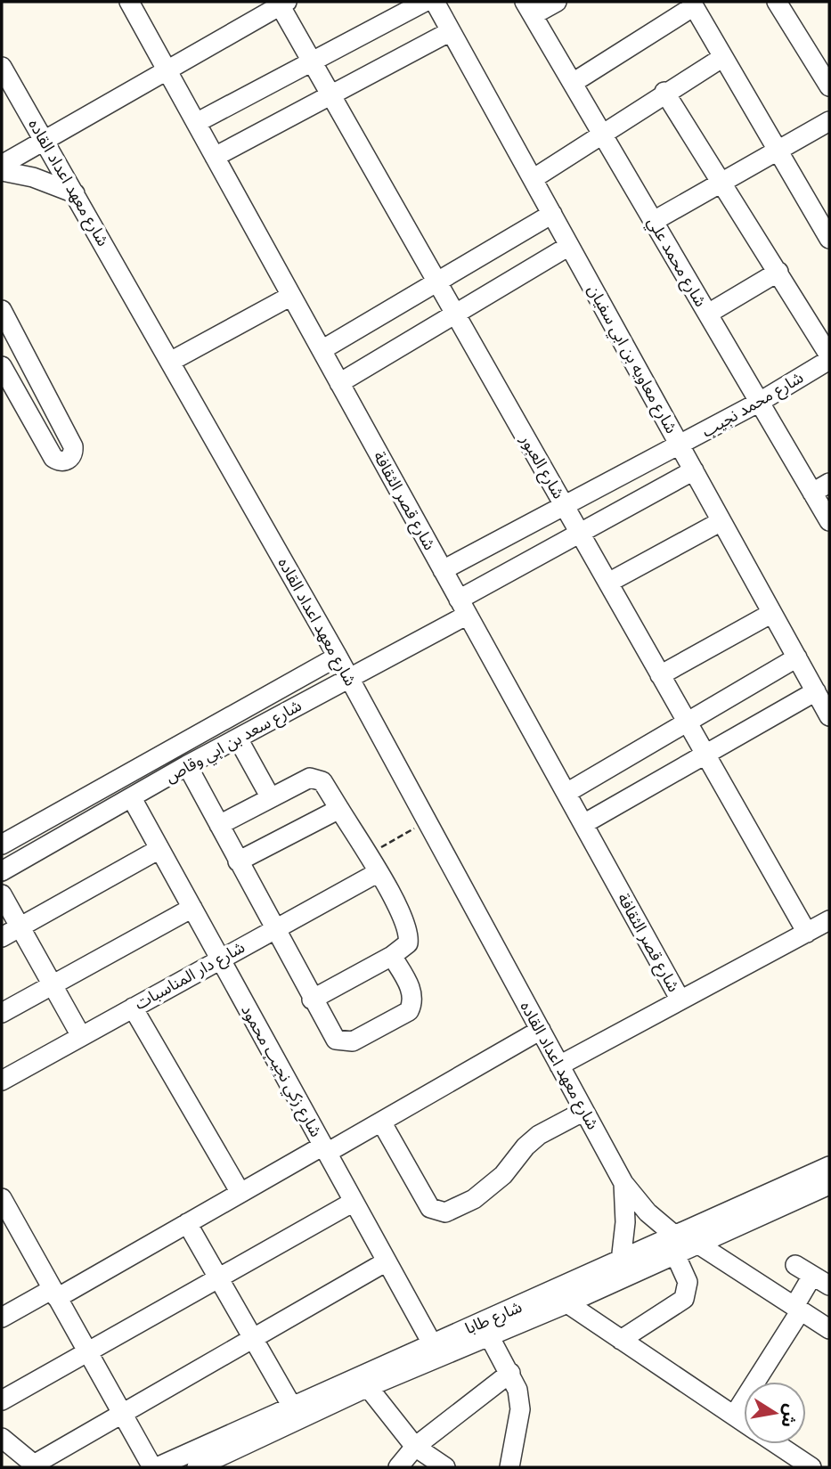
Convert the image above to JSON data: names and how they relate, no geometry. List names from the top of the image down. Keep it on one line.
{"streets":{"street":["شارع معهد اعداد القاده","شارع محمد علي","شارع معاويه بن ابي سفيان","شارع محمد نجيب","شارع العبور","شارع قصر الثقافة","شارع سعد بن ابي وقاص","شارع دار المناسبات","شارع زكي نجيب محمود","شارع طابا"]},"crossings":[["شارع معهد اعداد القاده","شارع سعد بن ابي وقاص"],["شارع معهد اعداد القاده","شارع طابا"],["شارع محمد علي","شارع محمد نجيب"],["شارع معاويه بن ابي سفيان","شارع محمد نجيب"],["شارع محمد نجيب","شارع العبور"],["شارع محمد نجيب","شارع قصر الثقافة"],["شارع قصر الثقافة","شارع سعد بن ابي وقاص"],["شارع سعد بن ابي وقاص","شارع زكي نجيب محمود"],["شارع دار المناسبات","شارع زكي نجيب محمود"],["شارع زكي نجيب محمود","شارع طابا"]],"north":"right"}
